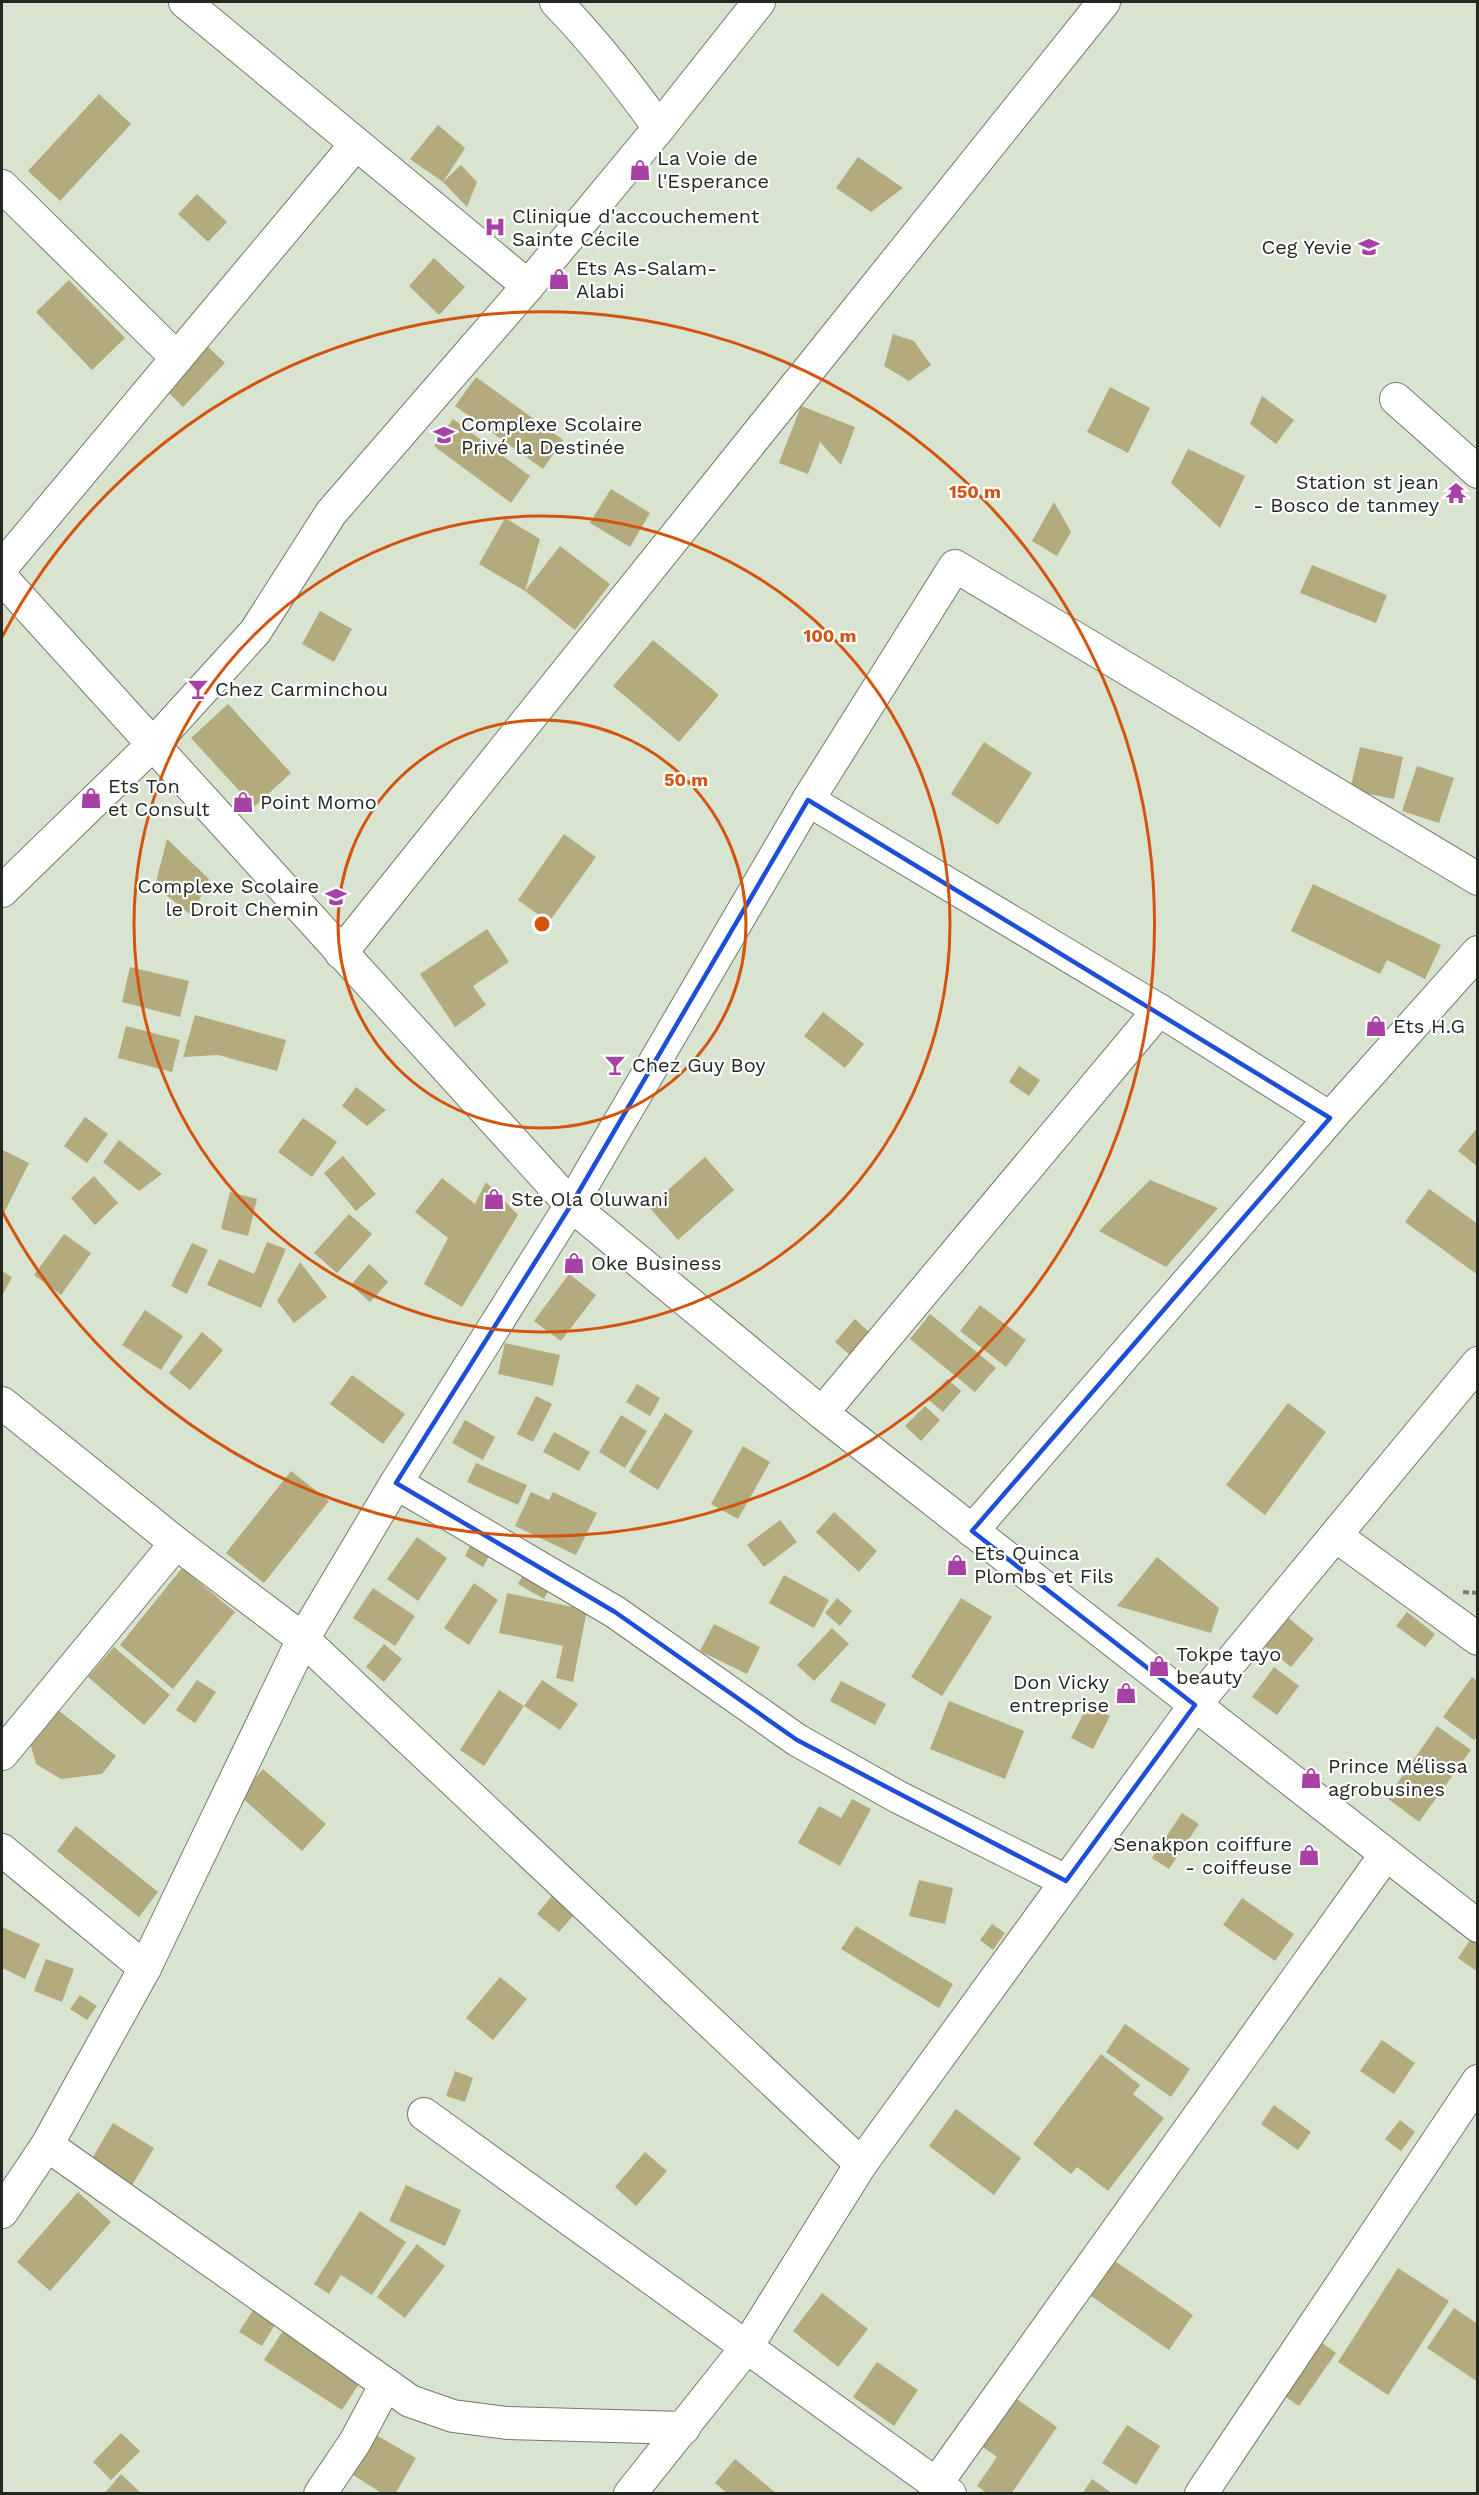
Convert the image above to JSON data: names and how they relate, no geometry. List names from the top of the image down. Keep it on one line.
{"places":{"shop":["La Voie de l'Esperance","Ets As-Salam- Alabi","Ets Ton et Consult","Point Momo","Ets H.G","Ste Ola Oluwani","Oke Business","Ets Quinca Plombs et Fils","Tokpe tayo beauty","Don Vicky entreprise","Prince Mélissa agrobusines","Senakpon coiffure - coiffeuse"],"hospital":["Clinique d'accouchement Sainte Cécile"],"school or university":["Ceg Yevie","Complexe Scolaire Privé la Destinée","Complexe Scolaire le Droit Chemin"],"temple":["Station st jean - Bosco de tanmey"],"bar":["Chez Carminchou","Chez Guy Boy"]},"rings":["150 m","100 m","50 m"]}
